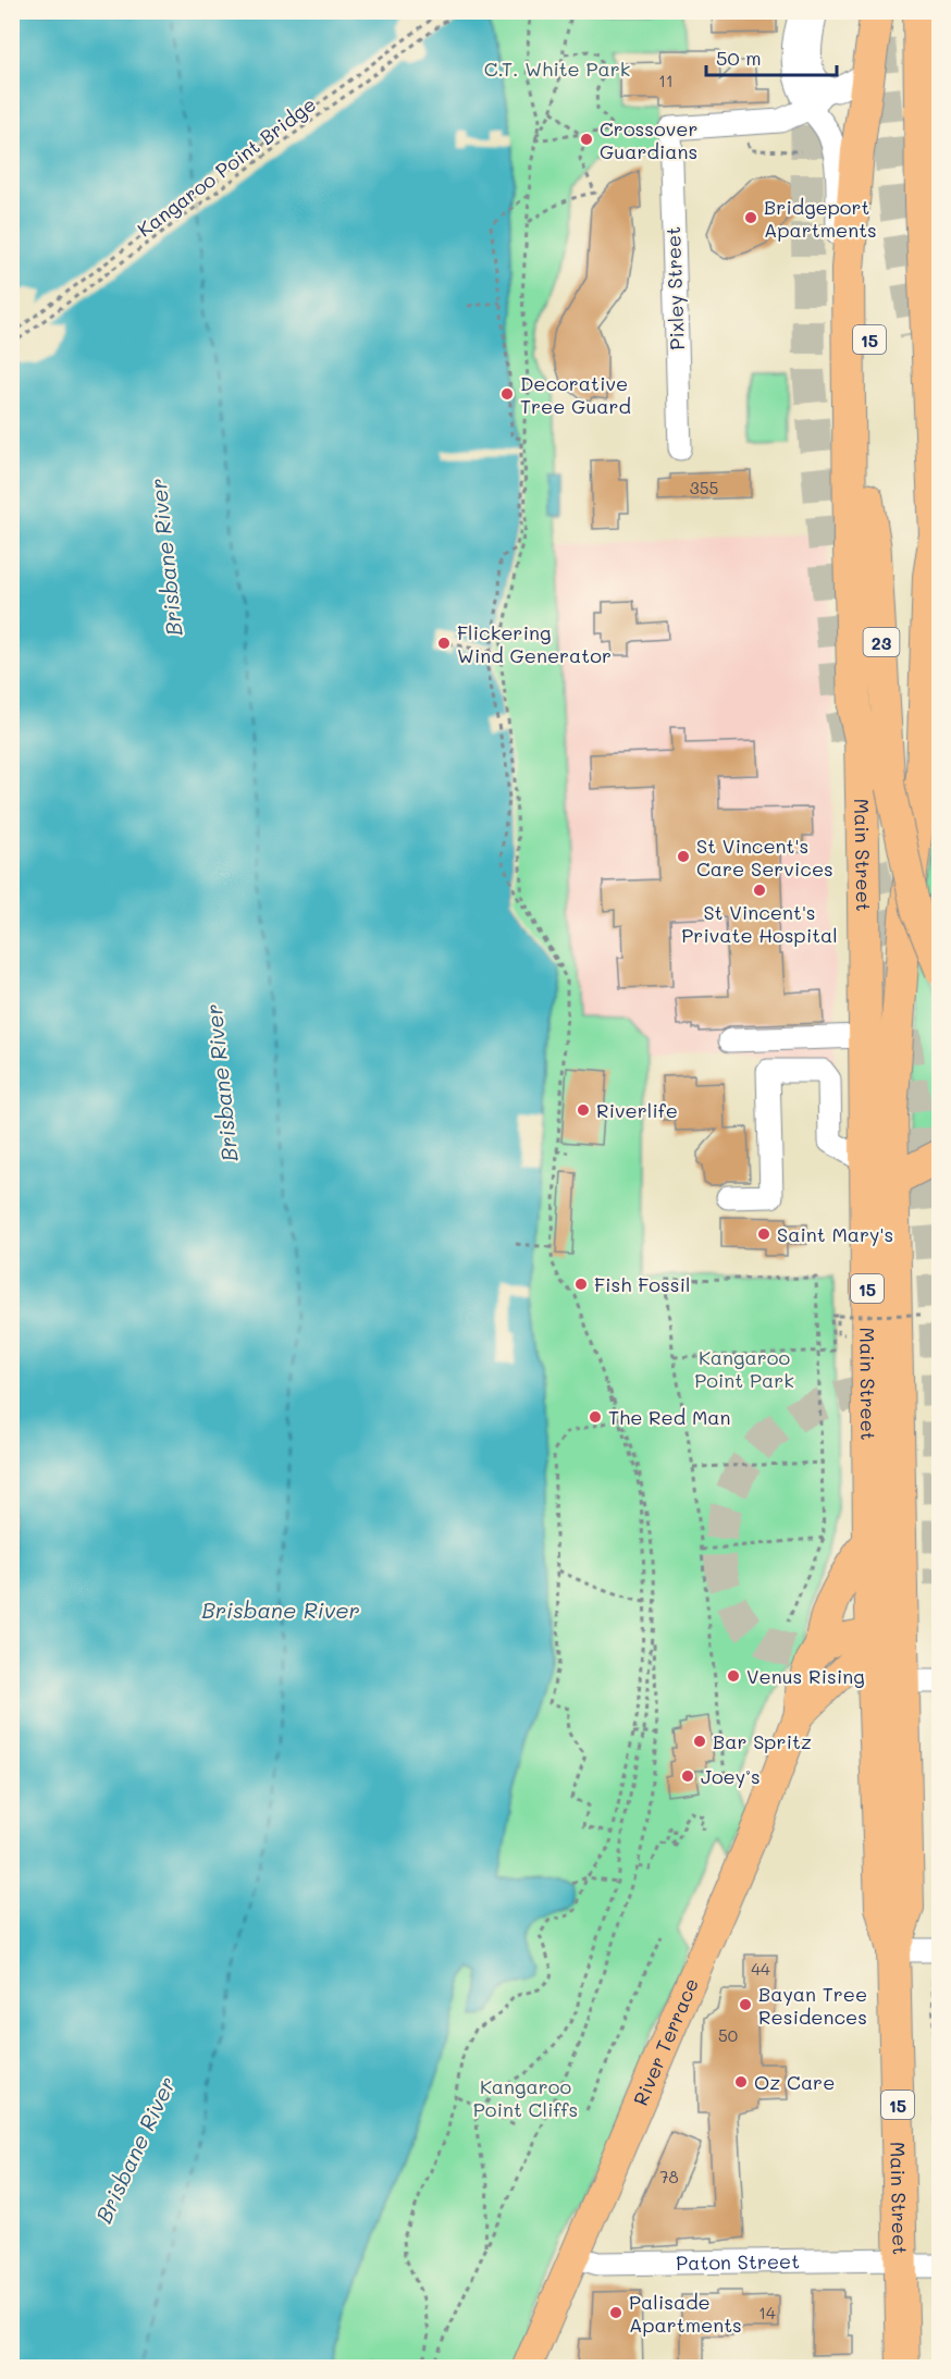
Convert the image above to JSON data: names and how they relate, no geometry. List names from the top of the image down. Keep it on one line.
{"streets":{"highway":["15","Main Street"],"main road":["23","River Terrace"],"street":["Pixley Street","Paton Street"],"path":["Kangaroo Point Bridge"]},"crossings":[["15","Main Street"],["23","Main Street"],["Main Street","River Terrace"],["Main Street","Paton Street"],["River Terrace","Paton Street"]],"water":["Brisbane River"],"parks":["C.T. White Park","Kangaroo Point Park","Kangaroo Point Cliffs"],"places":["Crossover Guardians","Bridgeport Apartments","Decorative Tree Guard","Flickering Wind Generator","St Vincent's Care Services","St Vincent's Private Hospital","Riverlife","Saint Mary's","Fish Fossil","The Red Man","Venus Rising","Bar Spritz","Joey’s","Bayan Tree Residences","Oz Care","Palisade Apartments"],"house_numbers":["11","355","44","50","78","14"],"scale_bar":"50 m"}
